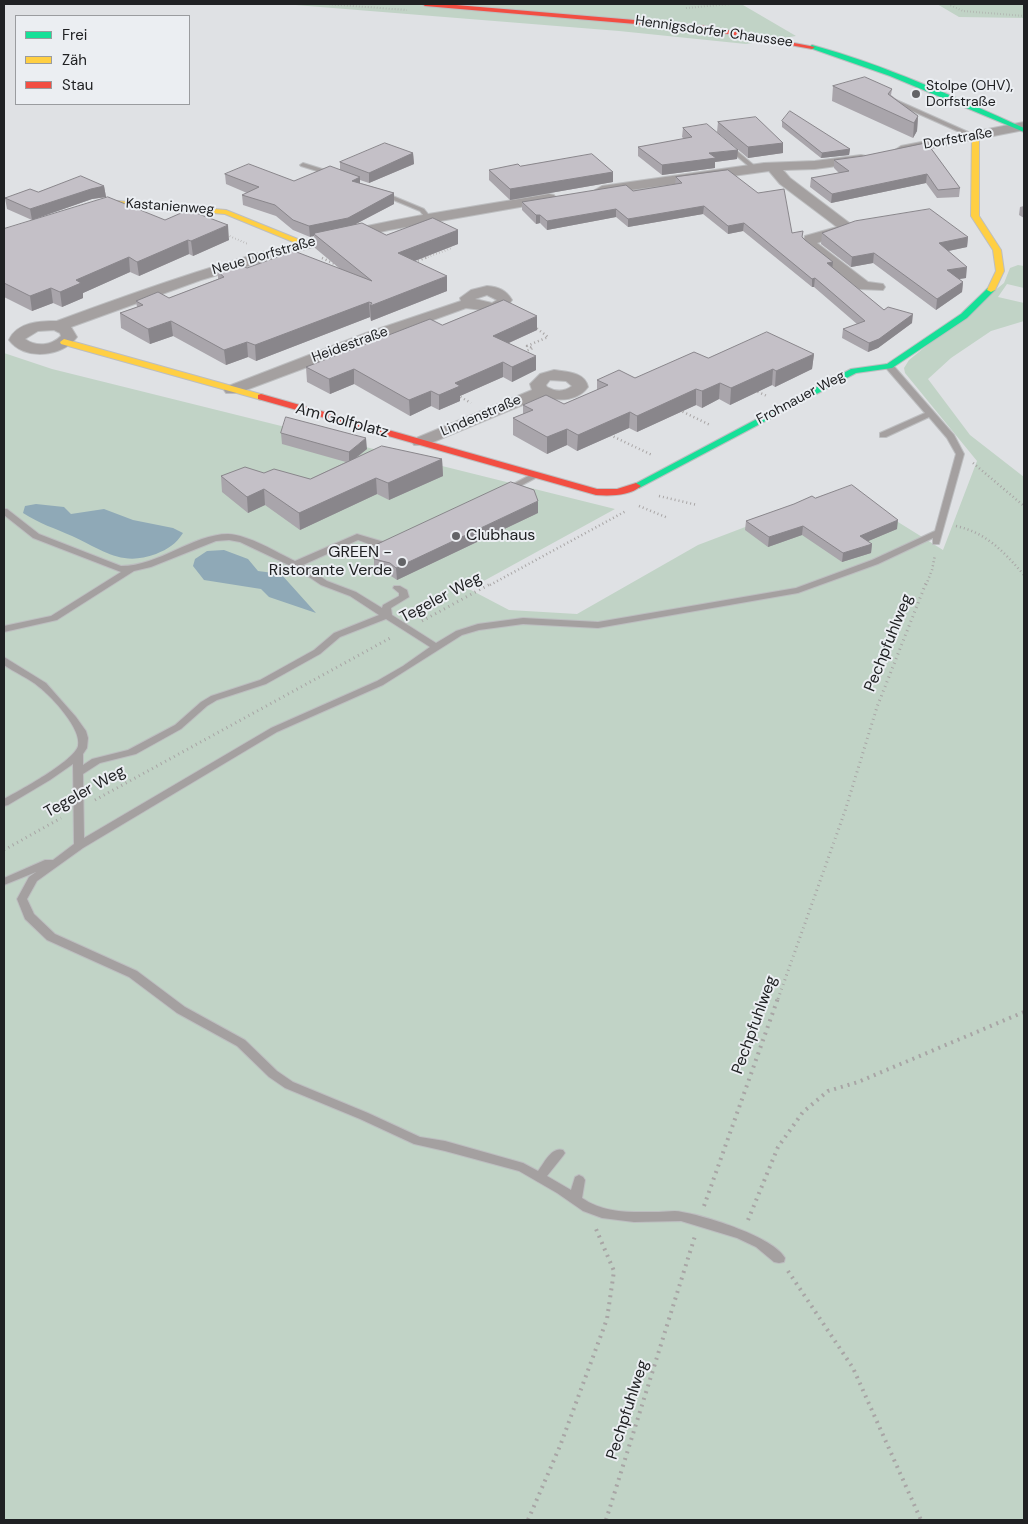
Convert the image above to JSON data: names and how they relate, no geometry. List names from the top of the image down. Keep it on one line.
{"streets":{"street":["Hennigsdorfer Chaussee","Dorfstraße","Kastanienweg","Neue Dorfstraße","Heidestraße","Frohnauer Weg","Lindenstraße","Am Golfplatz"],"path":["Tegeler Weg","Pechpfuhlweg"]},"crossings":[["Hennigsdorfer Chaussee","Dorfstraße"],["Dorfstraße","Frohnauer Weg"],["Kastanienweg","Neue Dorfstraße"],["Neue Dorfstraße","Am Golfplatz"],["Heidestraße","Am Golfplatz"],["Frohnauer Weg","Am Golfplatz"],["Lindenstraße","Am Golfplatz"]],"places":["Stolpe (OHV), Dorfstraße","Clubhaus","GREEN - Ristorante Verde"],"legend":["Frei","Zäh","Stau"]}
